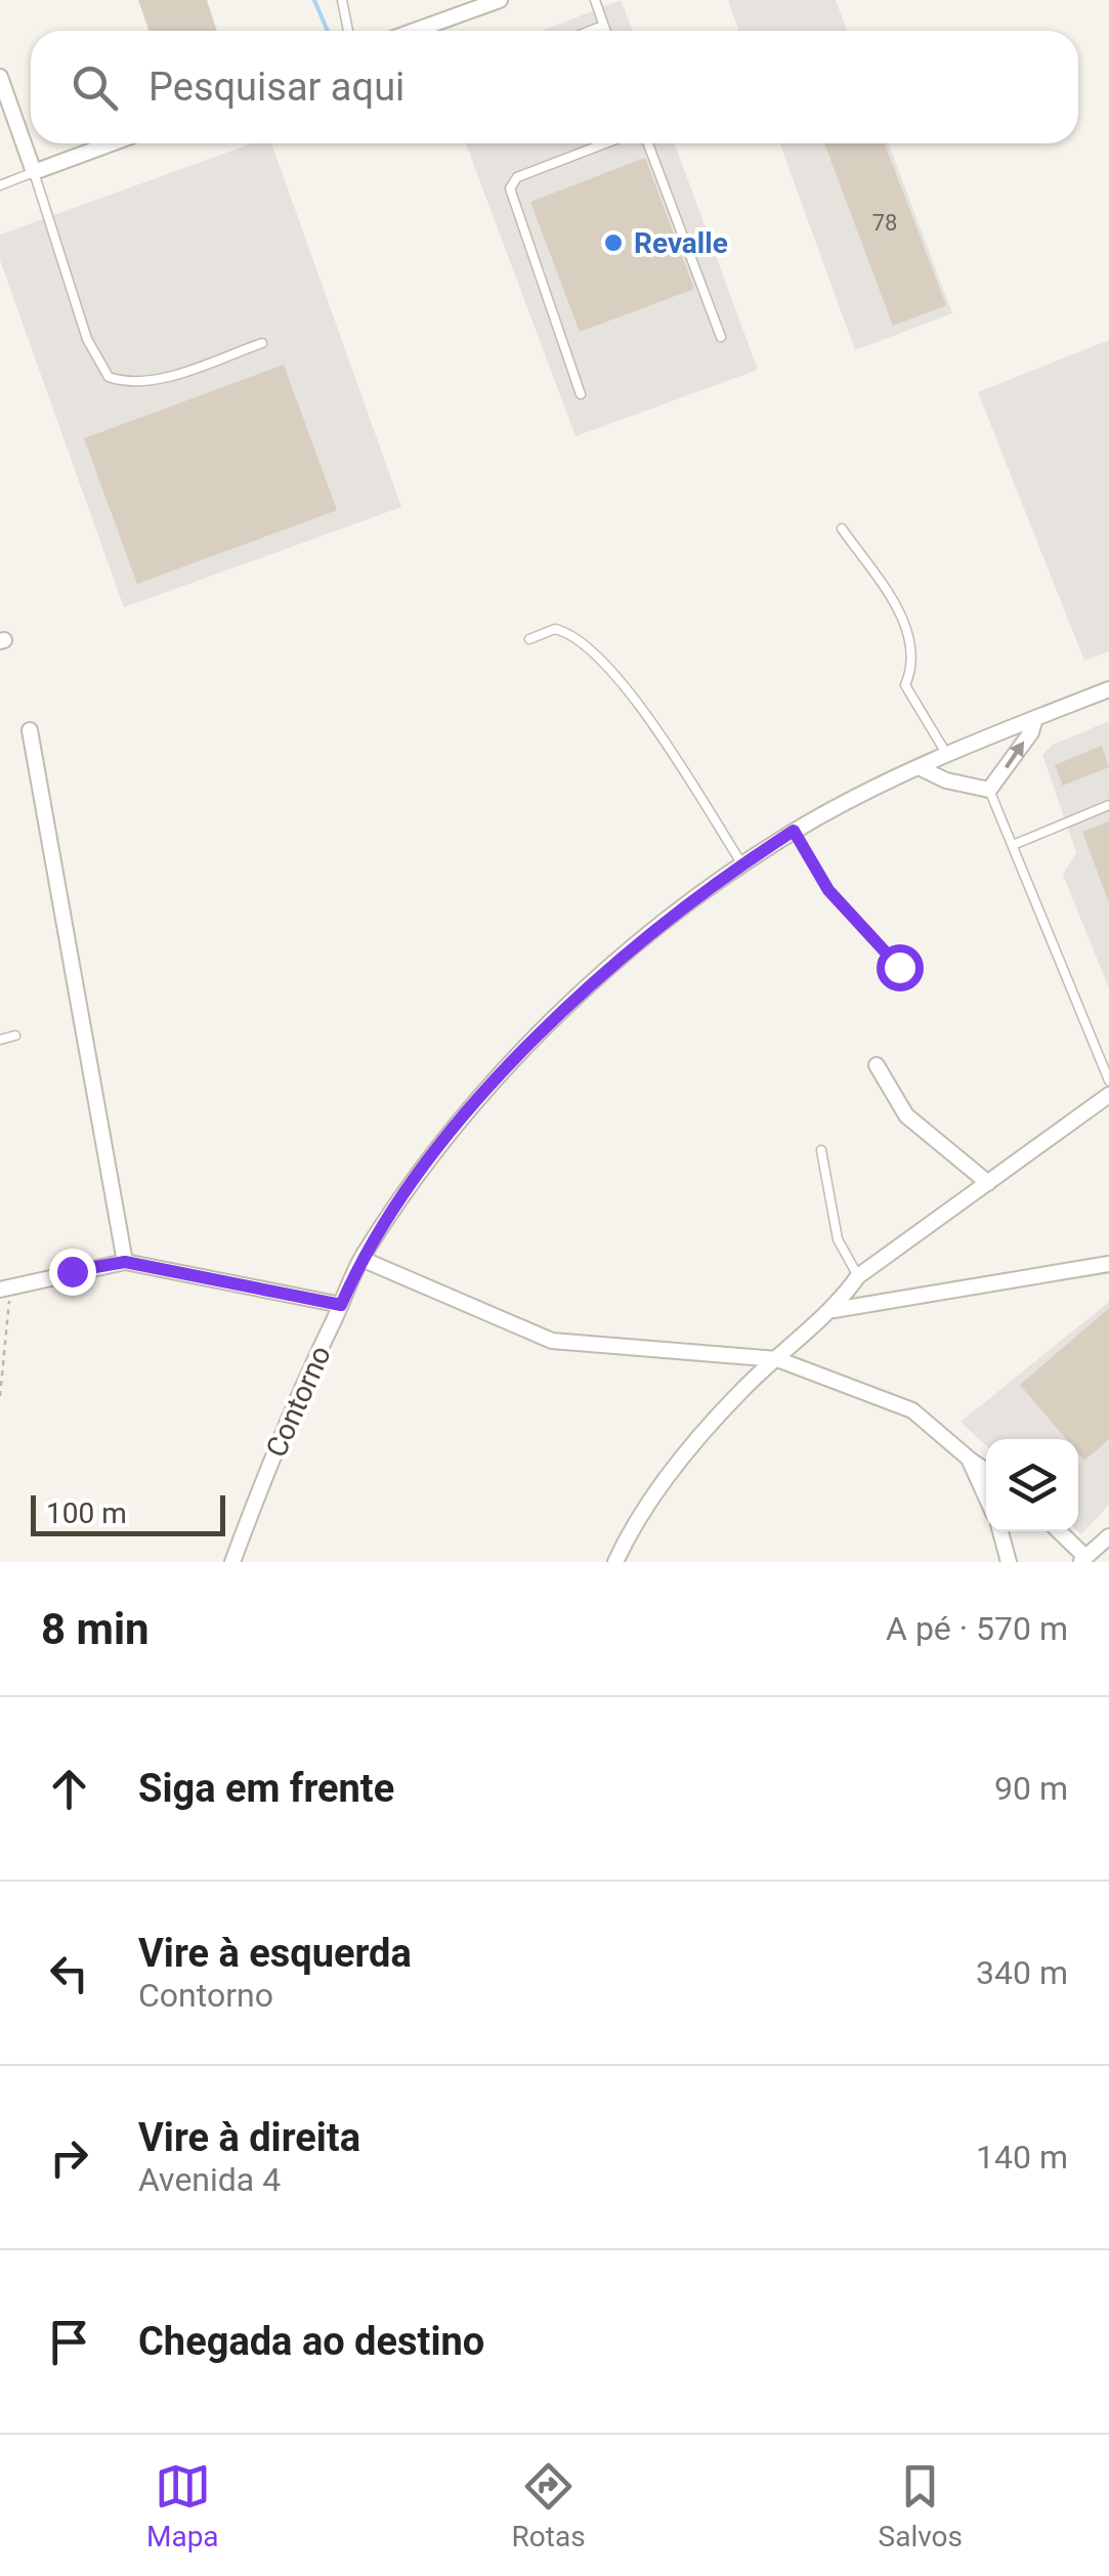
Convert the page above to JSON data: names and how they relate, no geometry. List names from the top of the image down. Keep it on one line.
{"streets":{"street":["Contorno"]},"places":["Revalle"],"house_numbers":["78"],"scale_bar":"100 m","page":{"search":"Pesquisar aqui","scale":"100 m","heading":["8 min","A pé · 570 m"],"list":[["Siga em frente","90 m"],["Vire à esquerda","Contorno","340 m"],["Vire à direita","Avenida 4","140 m"],"Chegada ao destino"],"nav":["Mapa","Rotas","Salvos"]}}
